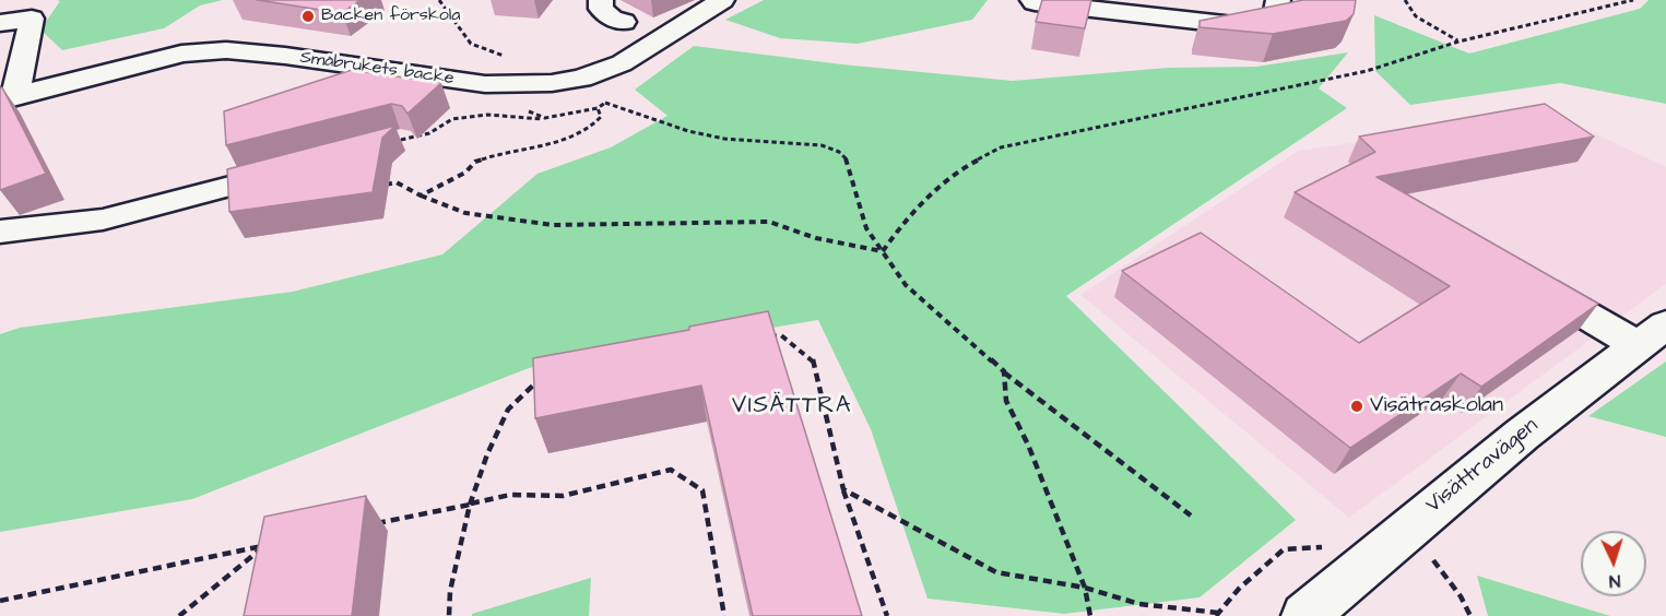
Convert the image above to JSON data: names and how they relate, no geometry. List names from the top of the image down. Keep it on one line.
{"streets":{"street":["Småbrukets backe","Visättravägen"]},"districts":["VISÄTTRA"],"places":["Backen förskola","Visätraskolan"],"north":"bottom"}
